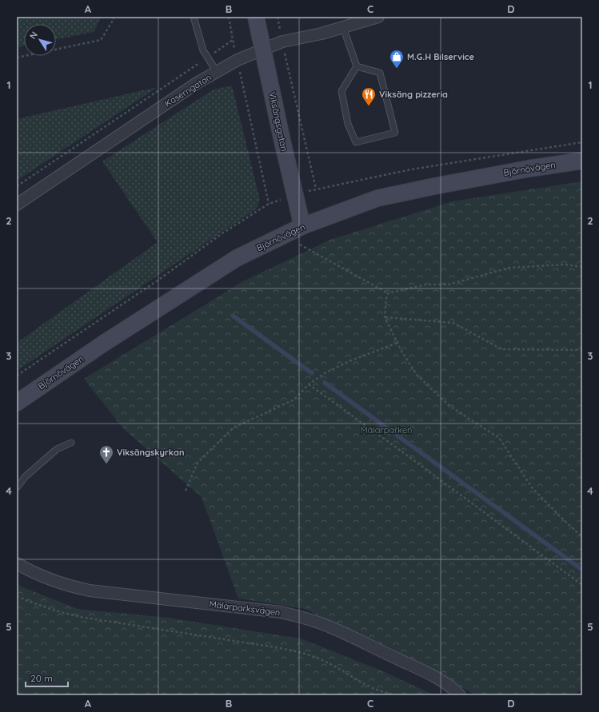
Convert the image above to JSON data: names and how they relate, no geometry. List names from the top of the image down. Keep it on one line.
{"streets":{"main road":["Viksängsgatan","Björnövägen"],"street":["Kaserngatan","Mälarparksvägen"]},"crossings":[["Kaserngatan","Viksängsgatan"],["Viksängsgatan","Björnövägen"]],"parks":["Mälarparken"],"places":{"shop":["M.G.H Bilservice"],"restaurant":["Viksäng pizzeria"],"church":["Viksängskyrkan"]},"scale_bar":"20 m","north":"top left","grid":{"columns":["A","B","C","D"],"rows":["1","2","3","4","5"]}}
